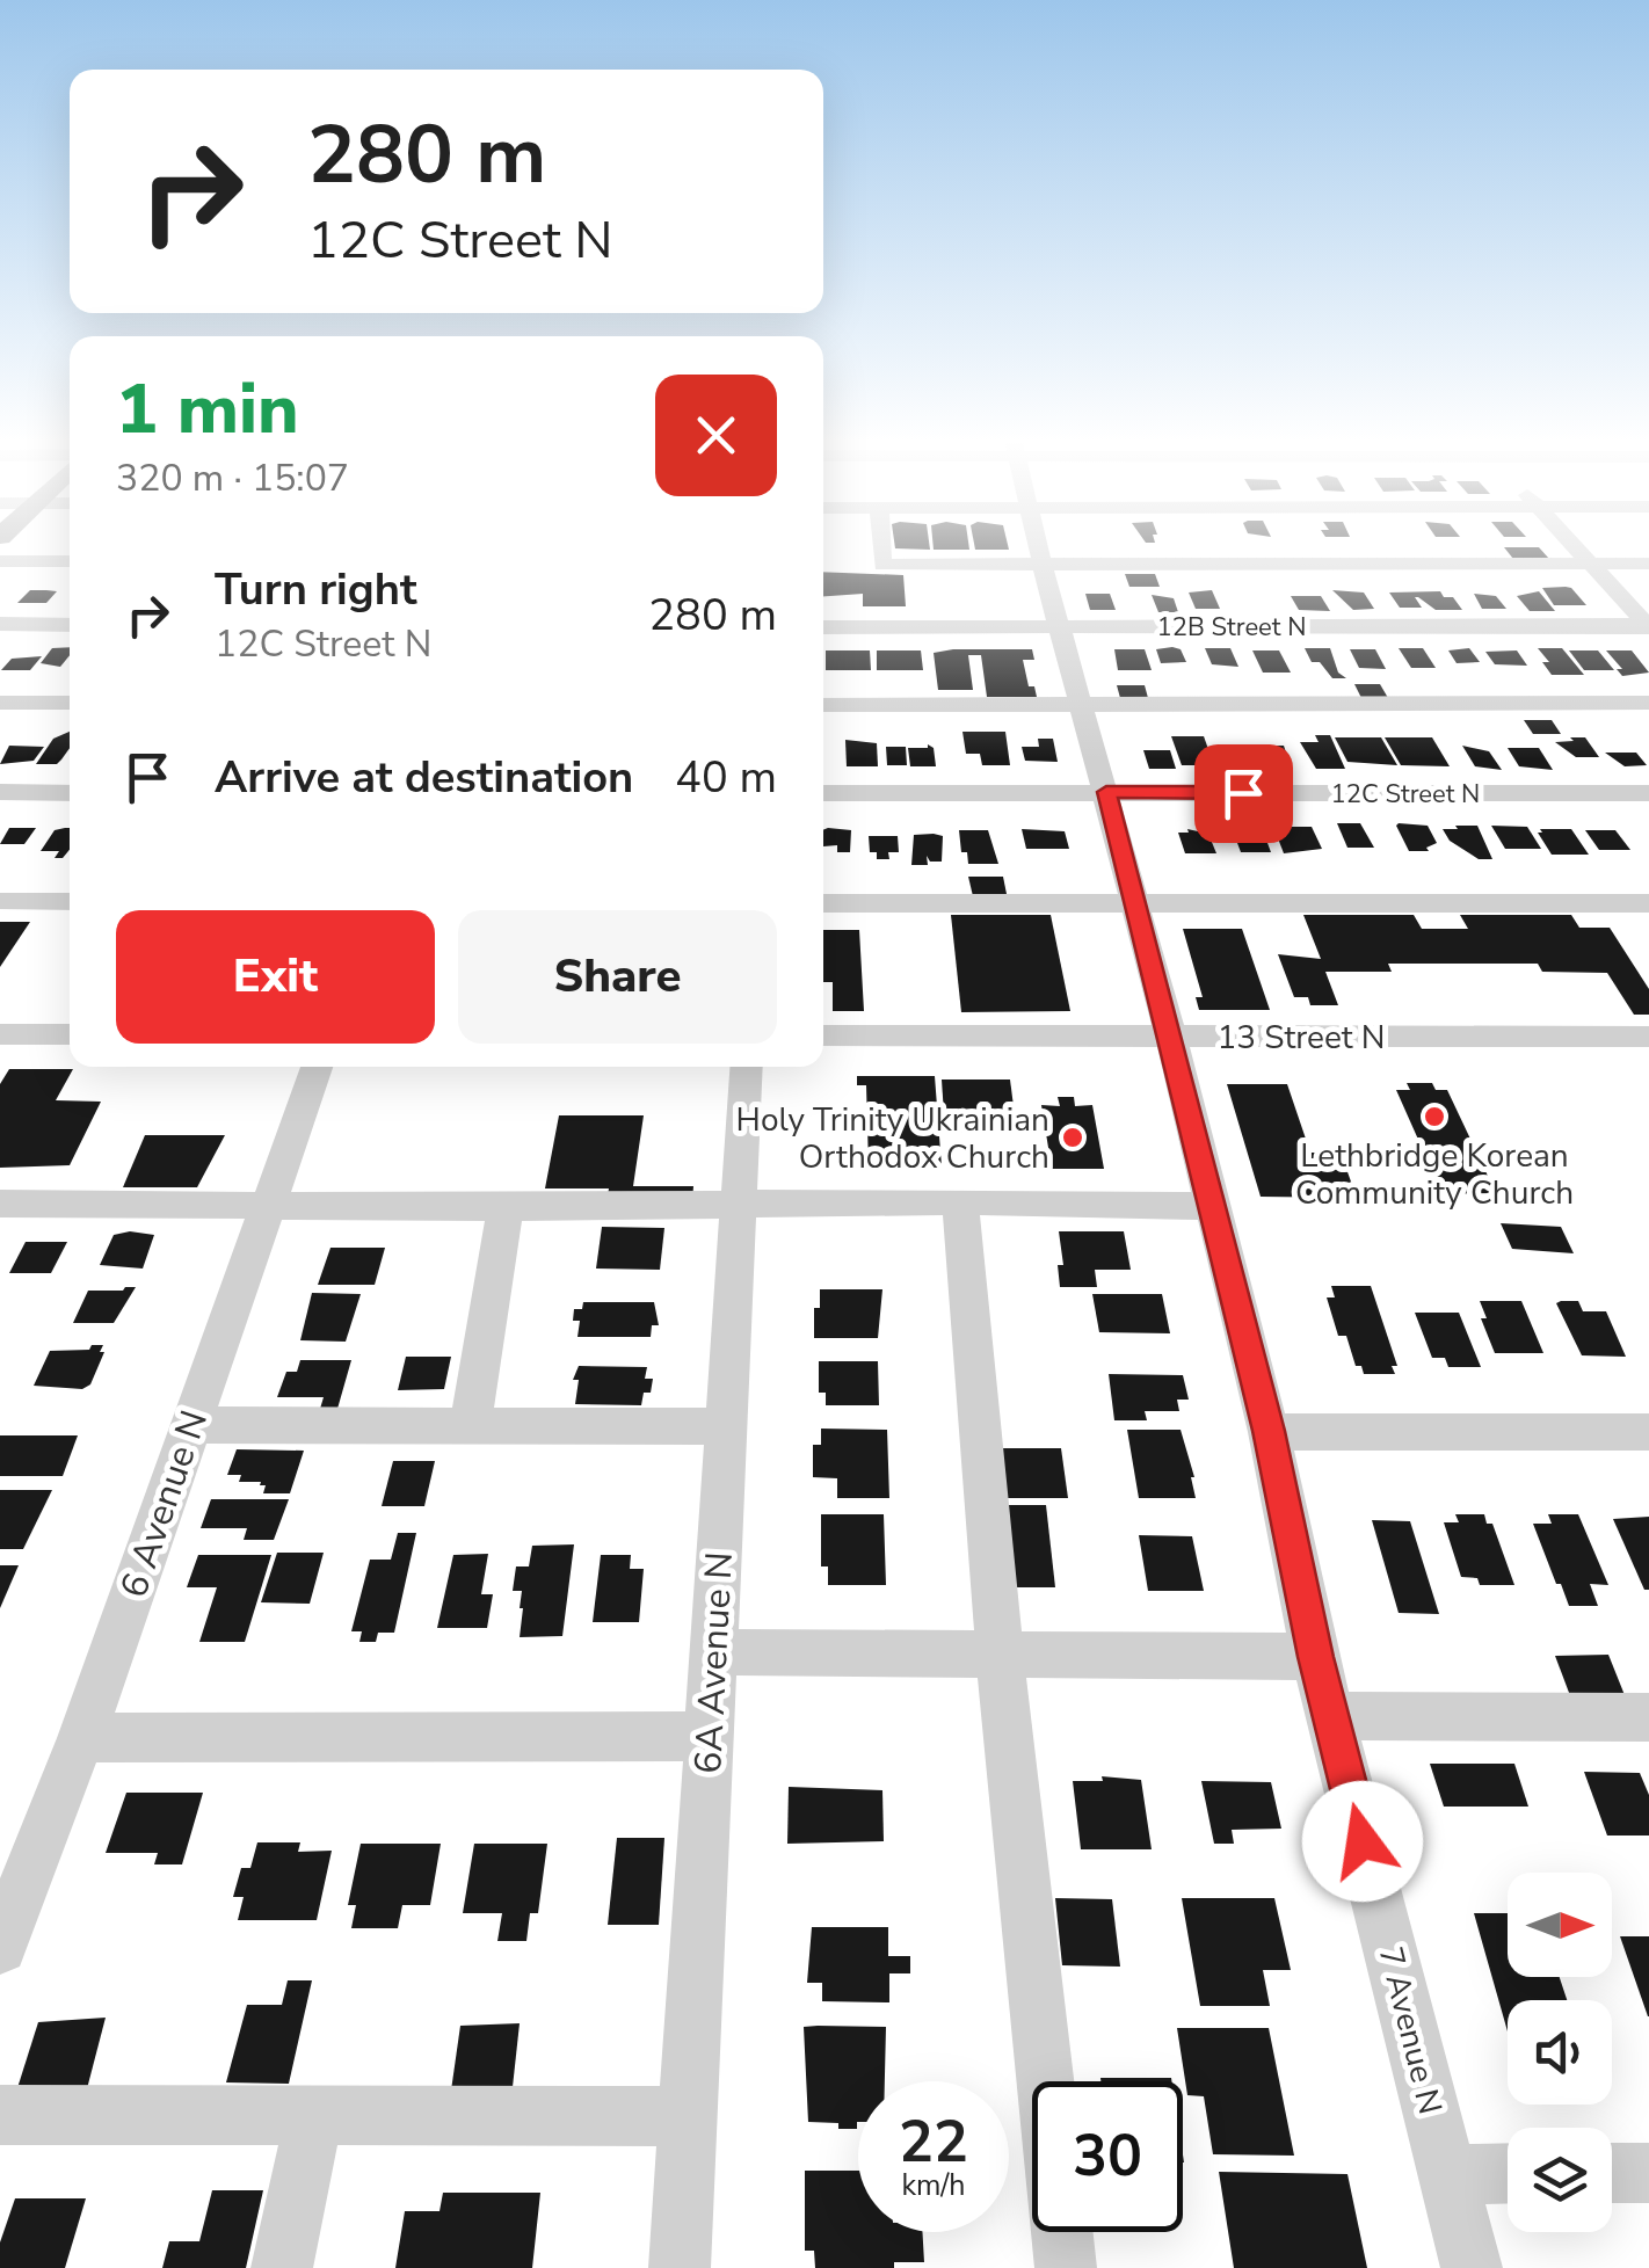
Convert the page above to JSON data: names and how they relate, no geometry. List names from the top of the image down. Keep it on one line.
{"streets":{"street":["12B Street N","12C Street N","13 Street N","6 Avenue N","6A Avenue N","7 Avenue N"]},"crossings":[["12B Street N","7 Avenue N"],["12C Street N","7 Avenue N"],["13 Street N","7 Avenue N"]],"places":["Lethbridge Korean Community Church","Holy Trinity Ukrainian Orthodox Church"],"north":"right","page":{"turn":["280 m","12C Street N"],"heading":["1 min","320 m · 15:07"],"list":[{"name":"Turn right","note":"12C Street N","value":"280 m"},{"name":"Arrive at destination","value":"40 m"}],"buttons":["Exit","Share"],"speed":"22 km/h","limit":"30"}}
